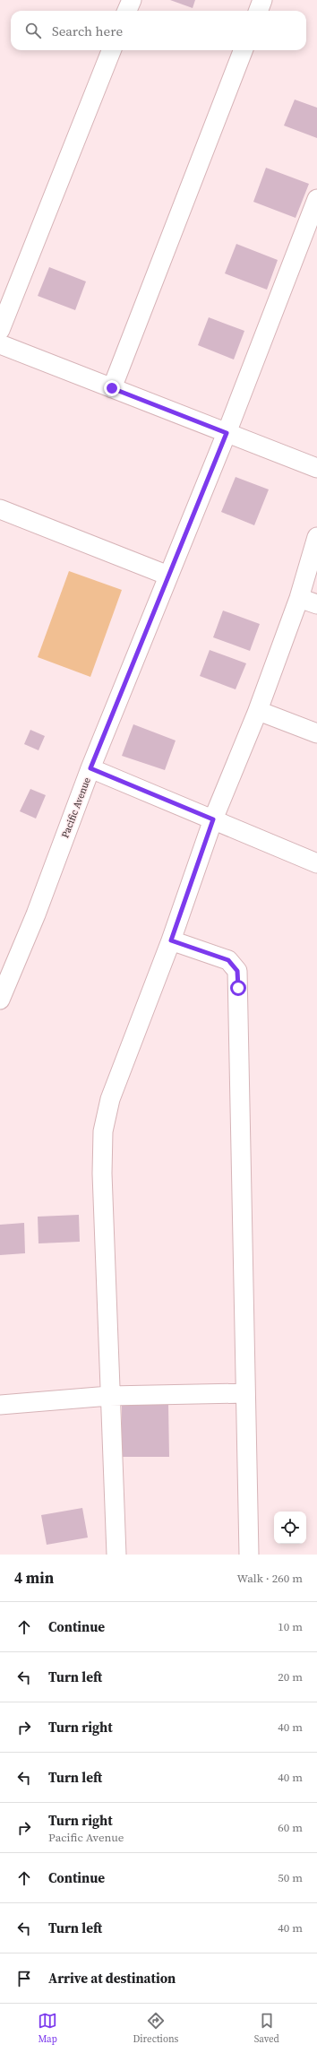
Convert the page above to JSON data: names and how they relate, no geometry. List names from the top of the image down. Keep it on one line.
{"streets":{"street":["Pacific Avenue"]},"page":{"search":"Search here","heading":["4 min","Walk · 260 m"],"list":[["Continue","10 m"],["Turn left","20 m"],["Turn right","40 m"],["Turn left","40 m"],["Turn right","Pacific Avenue","60 m"],["Continue","50 m"],["Turn left","40 m"],"Arrive at destination"],"nav":["Map","Directions","Saved"]}}
